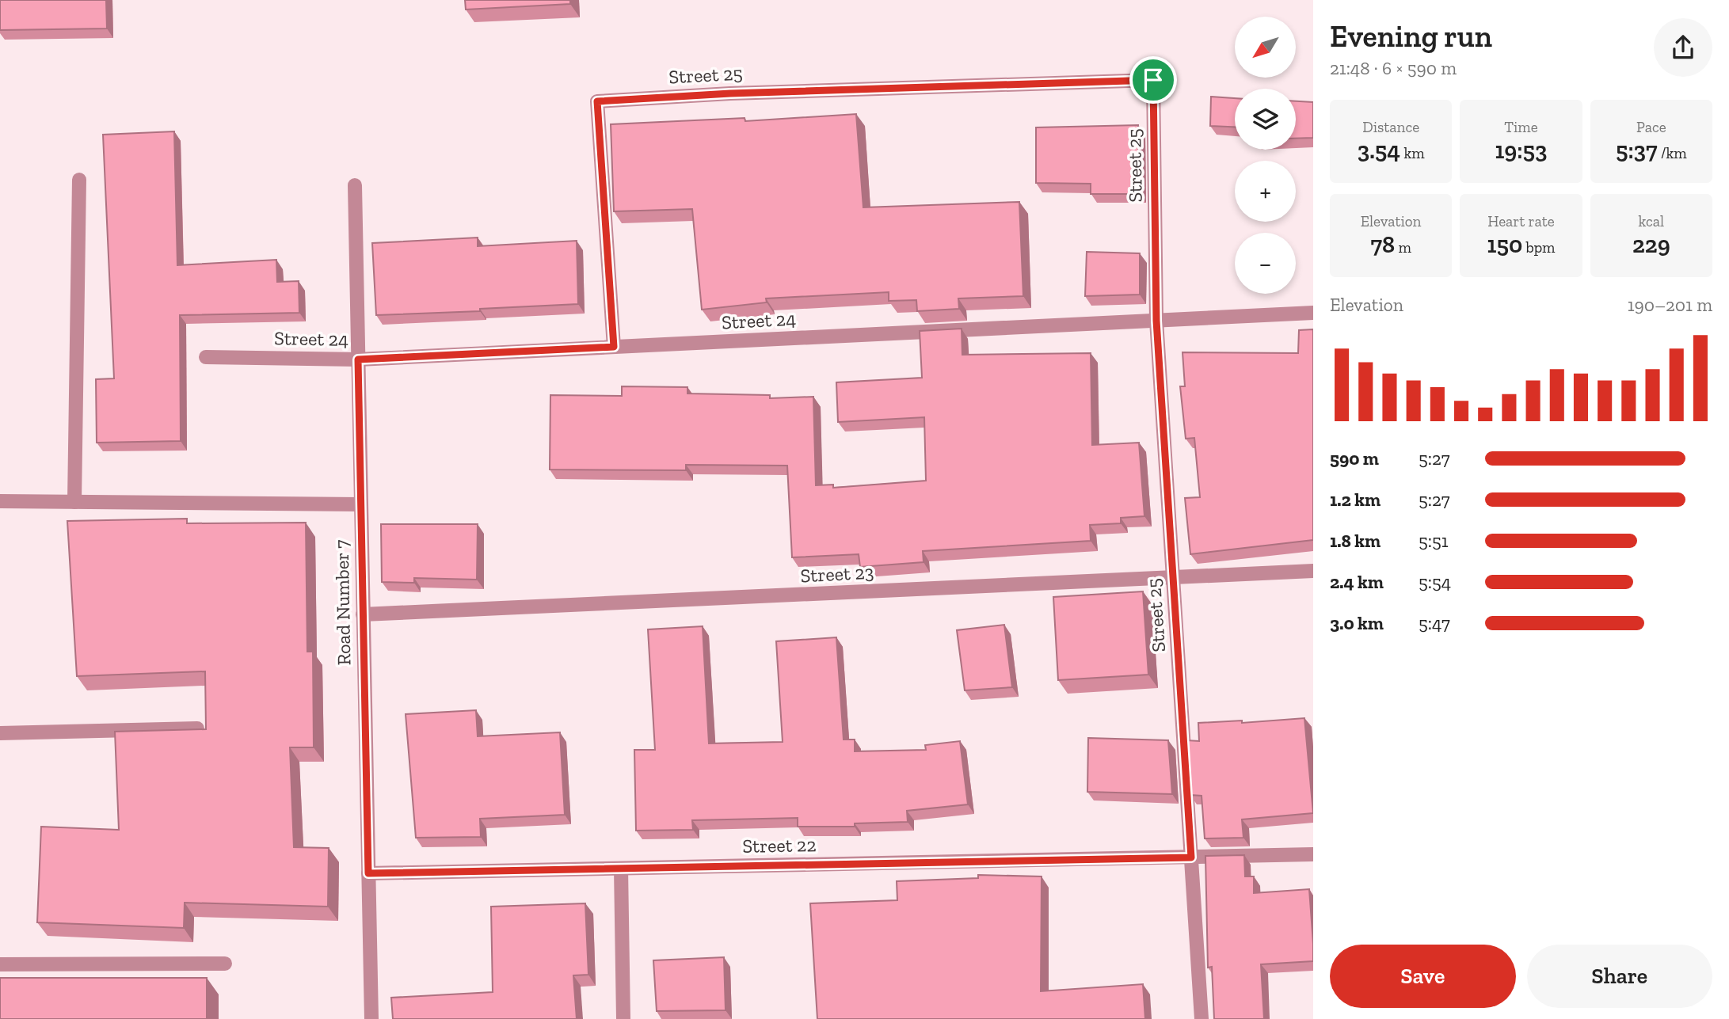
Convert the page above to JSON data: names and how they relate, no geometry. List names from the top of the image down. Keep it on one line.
{"streets":{"street":["Street 25","Street 24","Street 23","Road Number 7","Street 22"]},"crossings":[["Street 25","Street 24"],["Street 25","Street 23"],["Street 25","Street 22"],["Street 24","Road Number 7"],["Street 23","Road Number 7"],["Road Number 7","Street 22"]],"north":"bottom left","page":{"heading":["Evening run","21:48 · 6 × 590 m"],"map_buttons":["+","−"],"stats":[["Distance","3.54 km"],["Time","19:53"],["Pace","5:37 /km"],["Elevation","78 m"],["Heart rate","150 bpm"],["kcal","229"]],"chart":["Elevation","190–201 m"],"list":[{"name":"590 m","note":"5:27"},{"name":"1.2 km","note":"5:27"},{"name":"1.8 km","note":"5:51"},{"name":"2.4 km","note":"5:54"},{"name":"3.0 km","note":"5:47"}],"buttons":["Save","Share"]}}
